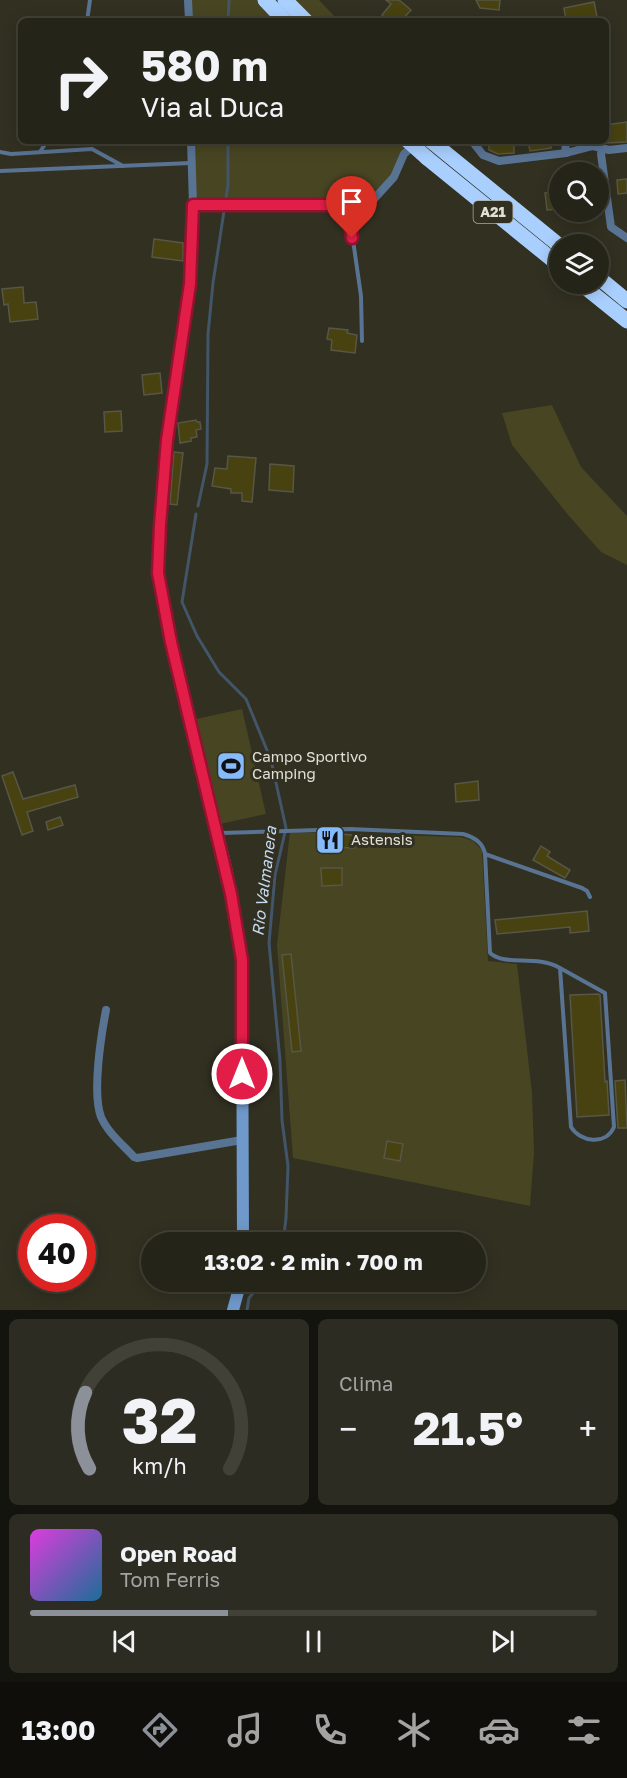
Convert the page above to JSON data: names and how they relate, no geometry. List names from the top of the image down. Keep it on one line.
{"streets":{"highway":["A21"]},"water":["Rio Valmanera"],"places":{"sports":["Campo Sportivo Camping"],"restaurant":["Astensis"]},"page":{"turn":["580 m","Via al Duca"],"limit":"40","trip":"13:02 · 2 min · 700 m","tile":"Clima","heat":["−","21.5°","+"],"song":["Open Road","Tom Ferris"],"tabs":"13:00","gauge":["32","km/h"]}}
